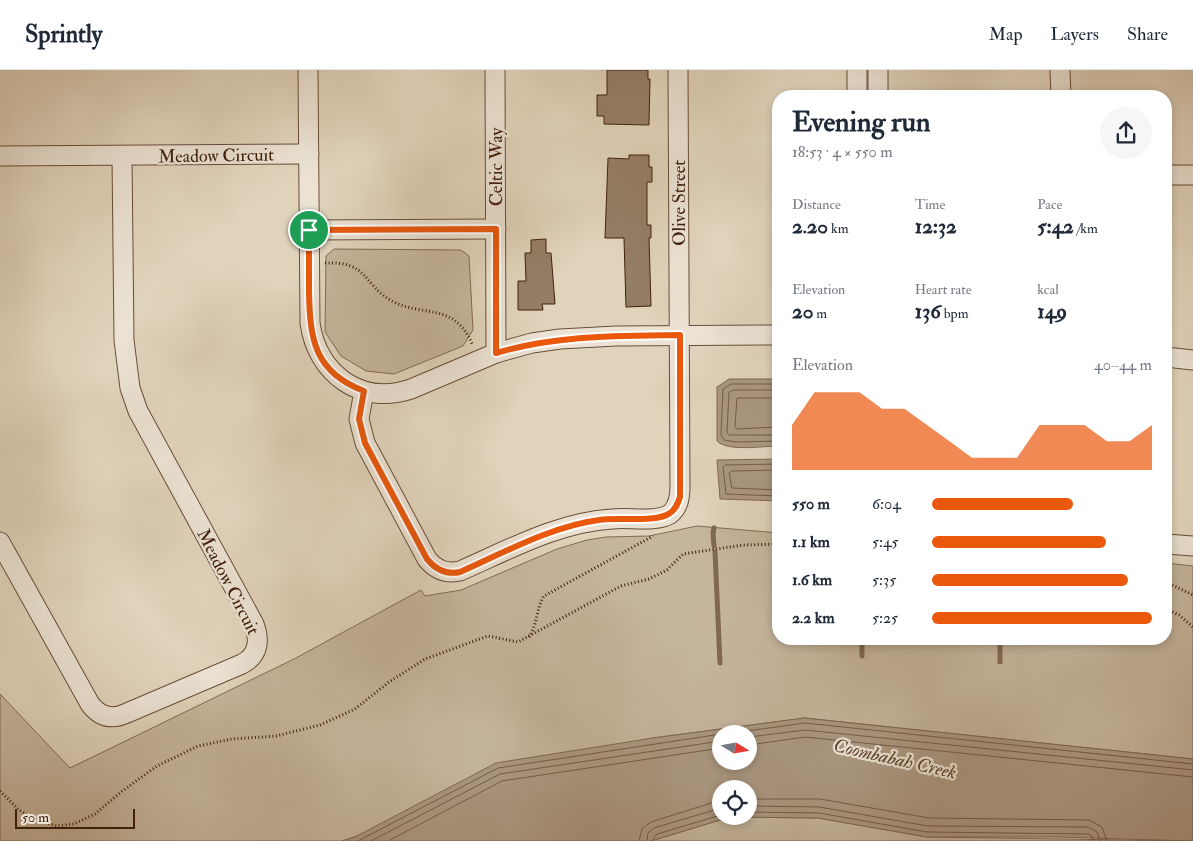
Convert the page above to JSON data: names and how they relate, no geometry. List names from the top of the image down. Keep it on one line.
{"streets":{"street":["Meadow Circuit","Celtic Way","Olive Street"]},"water":["Coombabah Creek"],"scale_bar":"50 m","north":"right","page":{"header":"Sprintly","nav":["Map","Layers","Share"],"heading":["Evening run","18:53 · 4 × 550 m"],"stats":[["Distance","2.20 km"],["Time","12:32"],["Pace","5:42 /km"],["Elevation","20 m"],["Heart rate","136 bpm"],["kcal","149"]],"chart":["Elevation","40–44 m"],"list":[{"name":"550 m","note":"6:04"},{"name":"1.1 km","note":"5:45"},{"name":"1.6 km","note":"5:35"},{"name":"2.2 km","note":"5:25"}],"scale":"50 m"}}
